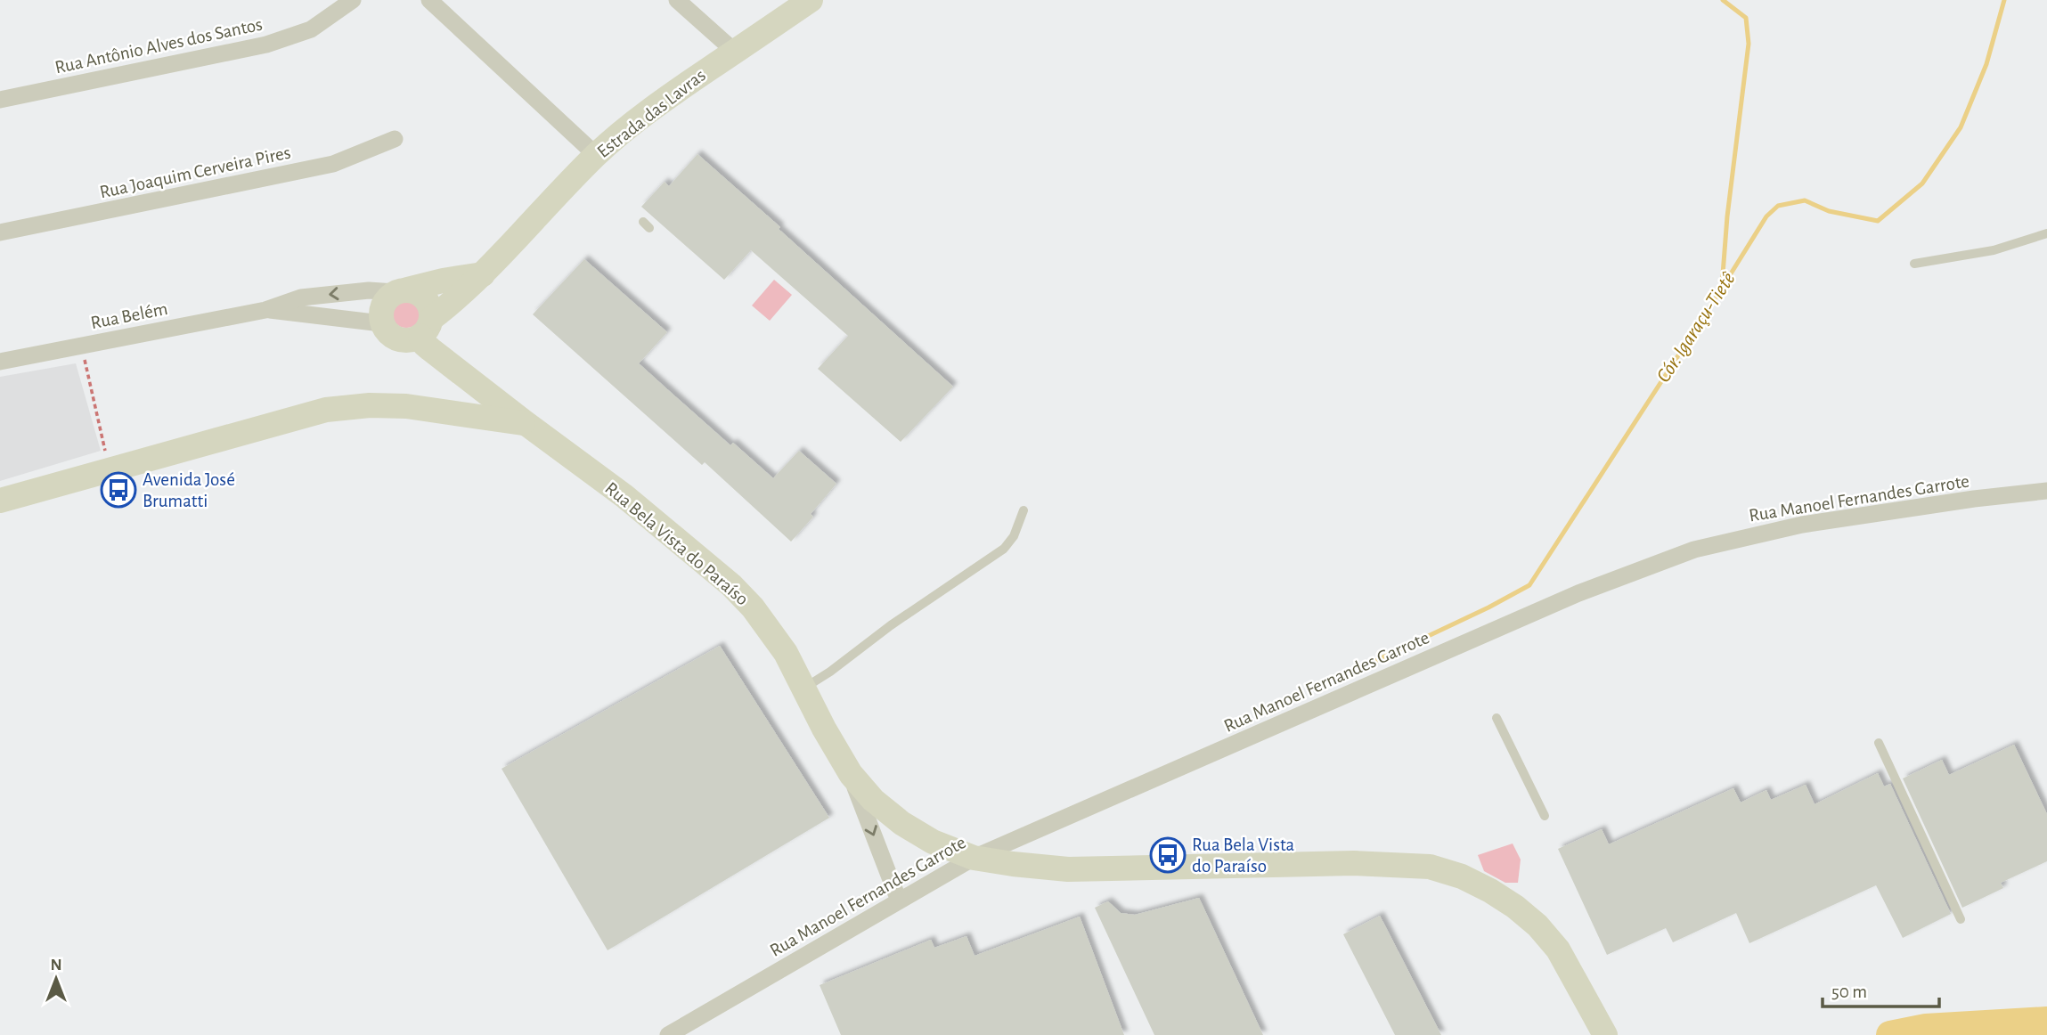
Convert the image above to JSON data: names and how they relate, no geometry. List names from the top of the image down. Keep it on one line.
{"streets":{"main road":["Estrada das Lavras","Rua Bela Vista do Paraíso"],"street":["Rua Antônio Alves dos Santos","Rua Joaquim Cerveira Pires","Rua Belém","Rua Manoel Fernandes Garrote"]},"crossings":[["Estrada das Lavras","Rua Belém"],["Estrada das Lavras","Rua Bela Vista do Paraíso"],["Rua Belém","Rua Bela Vista do Paraíso"],["Rua Manoel Fernandes Garrote","Rua Bela Vista do Paraíso"]],"water":["Cór. Igaraçu-Tietê"],"places":{"bus stop":["Avenida José Brumatti","Rua Bela Vista do Paraíso"]},"scale_bar":"50 m","north":"top"}
